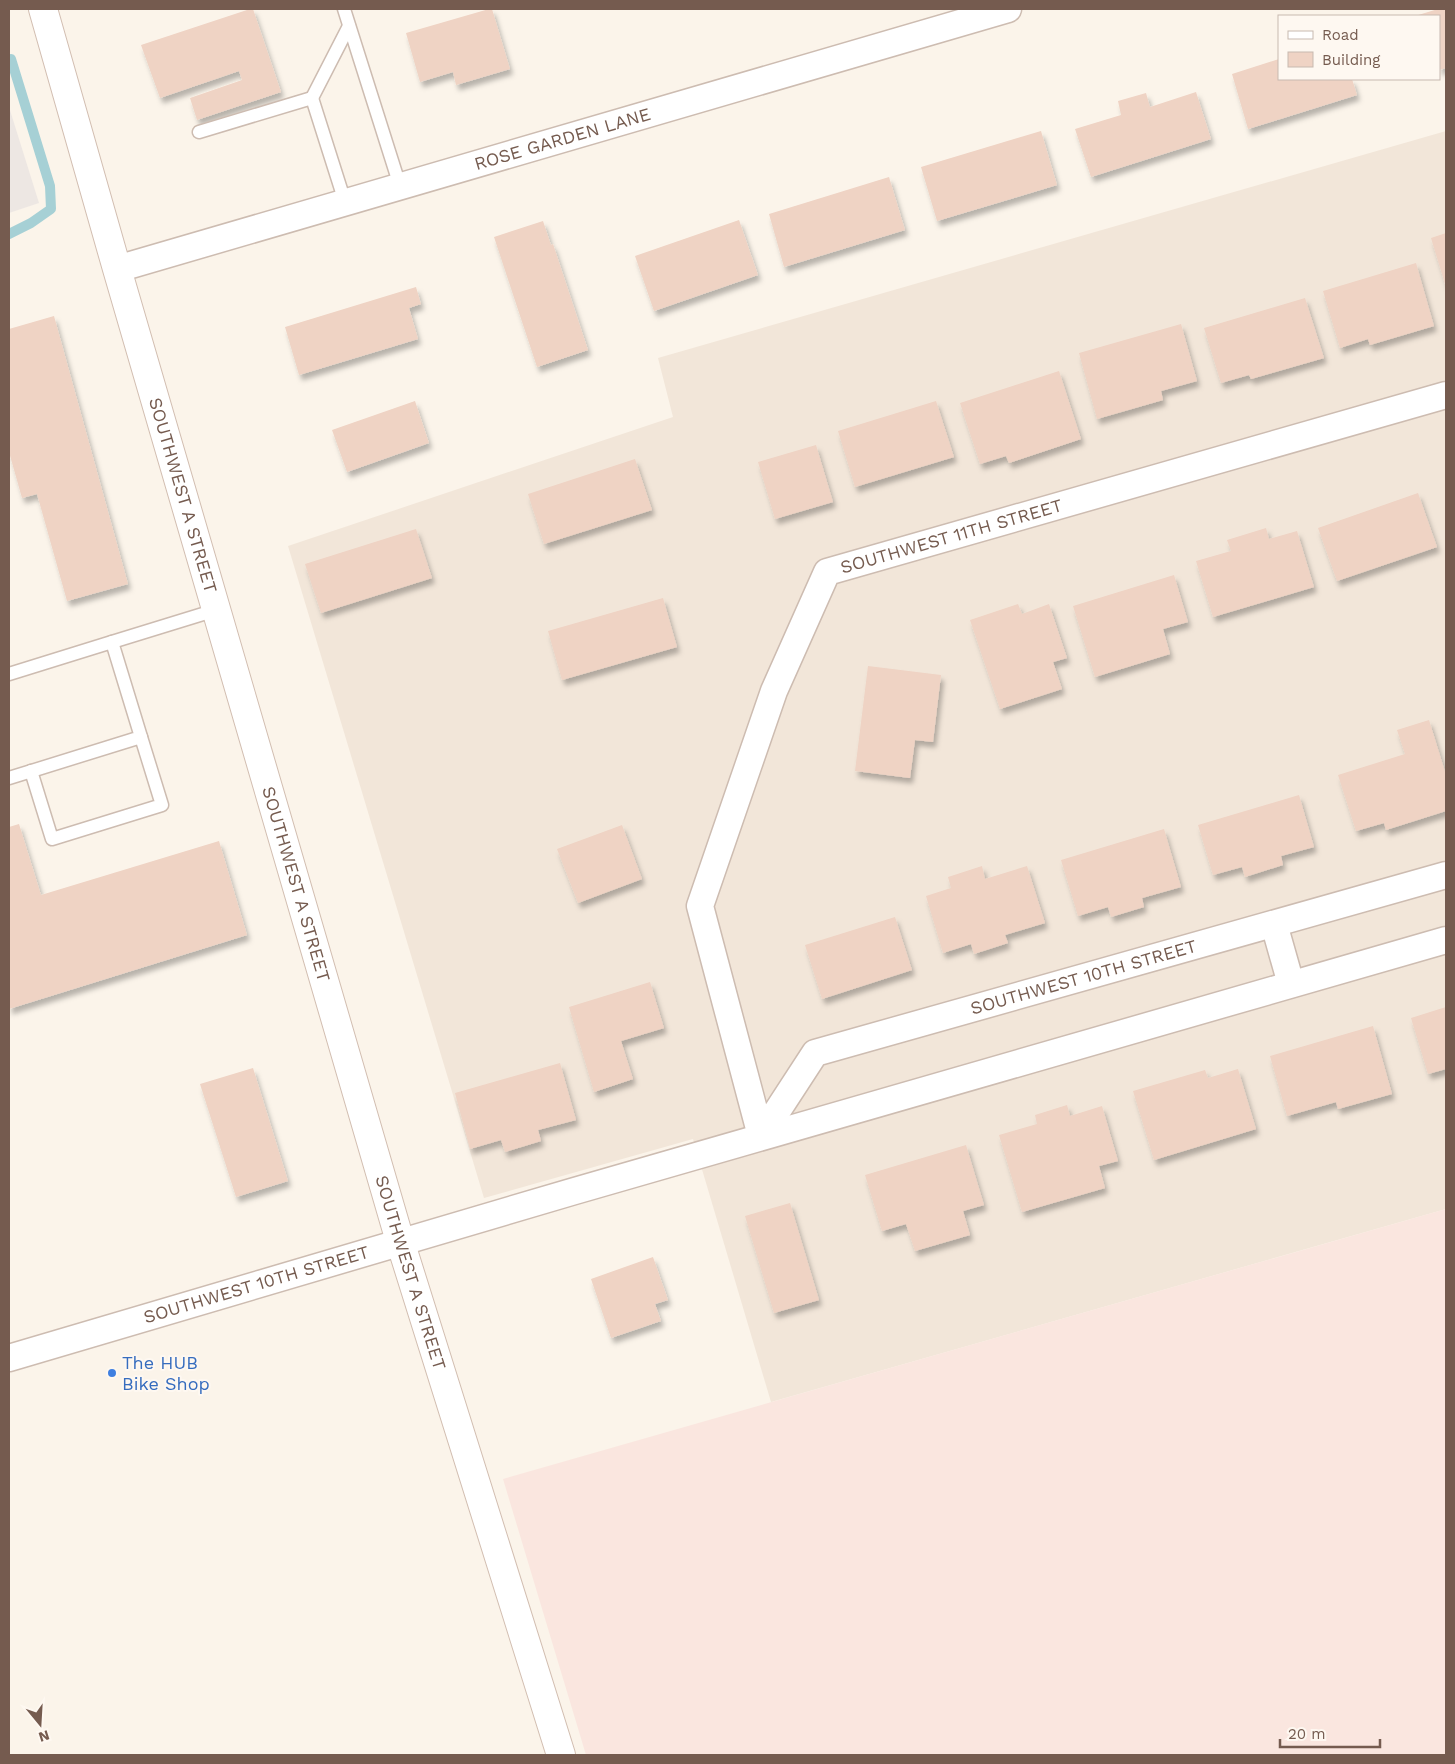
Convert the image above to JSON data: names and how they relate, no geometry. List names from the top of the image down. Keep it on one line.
{"streets":{"street":["ROSE GARDEN LANE","SOUTHWEST A STREET","SOUTHWEST 11TH STREET","SOUTHWEST 10TH STREET"]},"crossings":[["ROSE GARDEN LANE","SOUTHWEST A STREET"],["SOUTHWEST A STREET","SOUTHWEST 10TH STREET"],["SOUTHWEST 11TH STREET","SOUTHWEST 10TH STREET"]],"places":["The HUB Bike Shop"],"legend":["Road","Building"],"scale_bar":"20 m","north":"bottom"}
